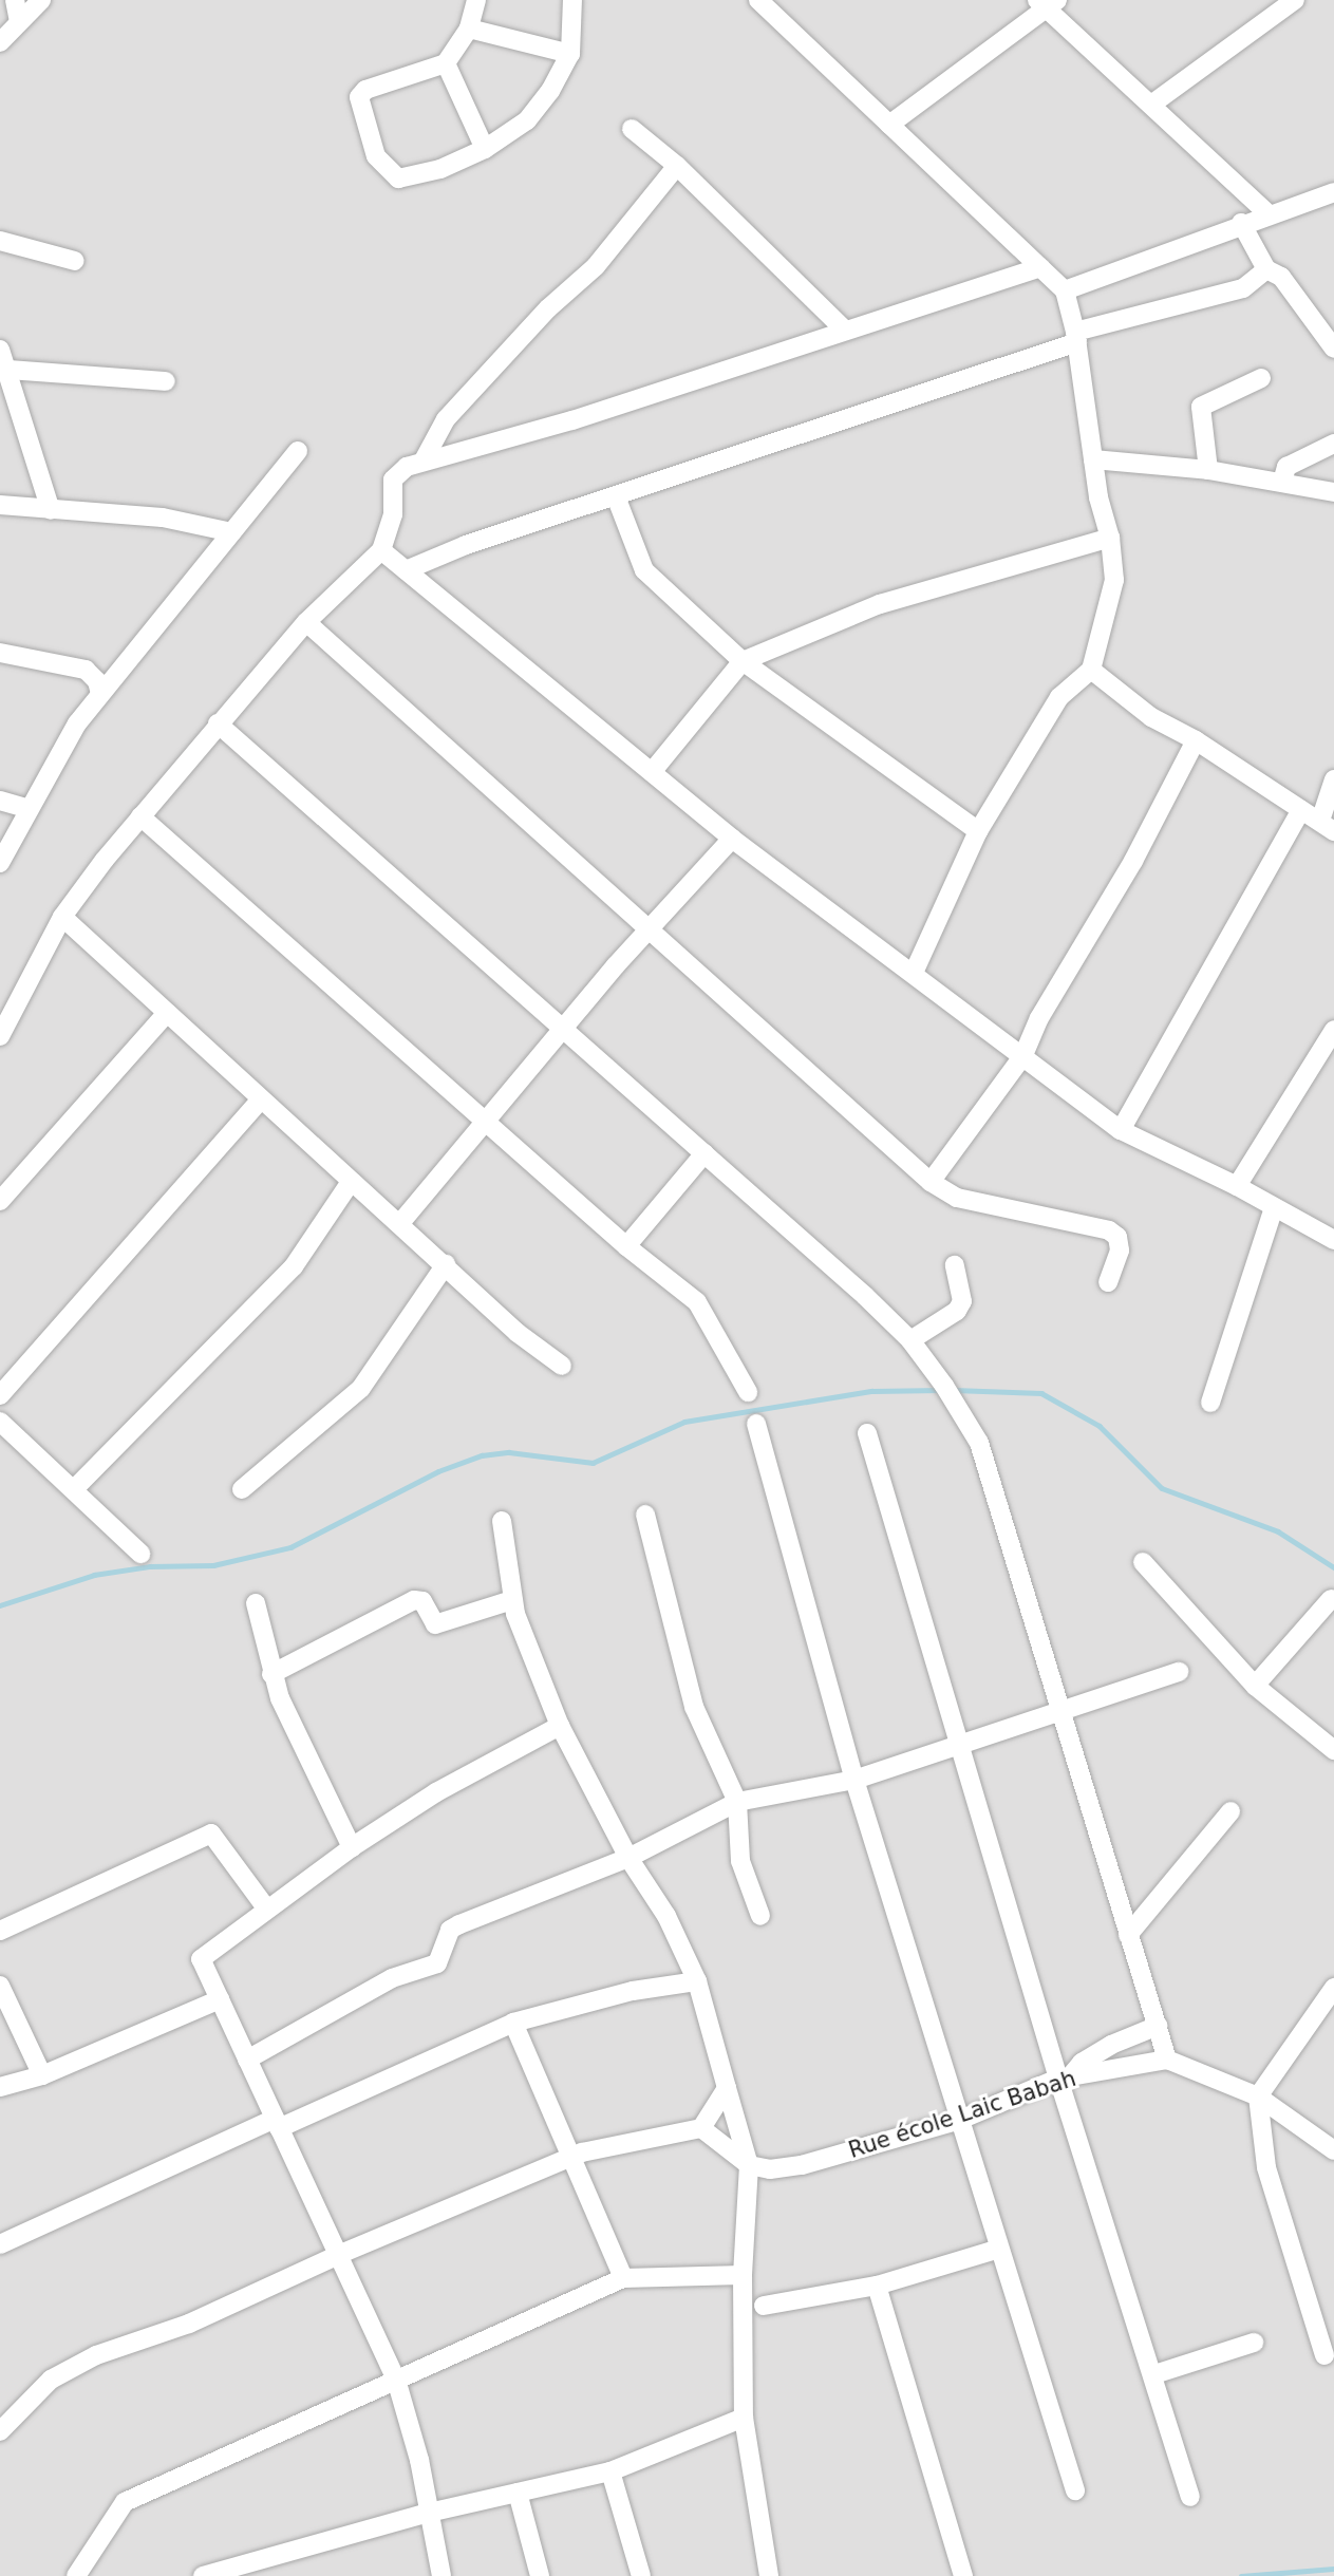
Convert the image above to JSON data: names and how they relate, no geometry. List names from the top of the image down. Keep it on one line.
{"streets":{"street":["Rue école Laic Babah"]}}
